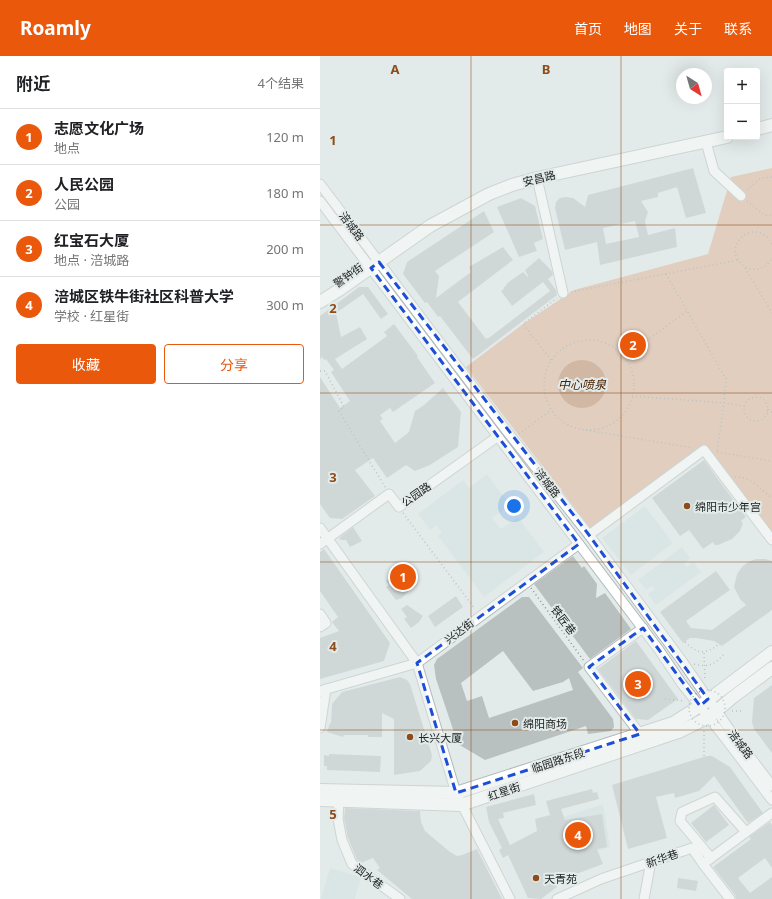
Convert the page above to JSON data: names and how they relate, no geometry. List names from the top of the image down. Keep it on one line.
{"streets":{"main road":["安昌路","警钟街","临园路东段","红星街"],"street":["涪城路","公园路","兴达街","新华巷","泗水巷"],"path":["铁匠巷"]},"crossings":[["安昌路","涪城路"],["安昌路","警钟街"],["涪城路","警钟街"],["涪城路","公园路"],["涪城路","兴达街"],["涪城路","临园路东段"],["涪城路","红星街"],["铁匠巷","兴达街"],["红星街","泗水巷"]],"water":["中心喷泉"],"places":["绵阳市少年宫","绵阳商场","长兴大厦","天青苑"],"north":"bottom right","page":{"header":"Roamly","nav":["首页","地图","关于","联系"],"heading":["附近","4个结果"],"map_buttons":["+","−"],"list":[{"mark":"1","name":"志愿文化广场","note":"地点","value":"120 m"},{"mark":"2","name":"人民公园","note":"公园","value":"180 m"},{"mark":"3","name":"红宝石大厦","note":"地点 · 涪城路","value":"200 m"},{"mark":"4","name":"涪城区铁牛街社区科普大学","note":"学校 · 红星街","value":"300 m"}],"pins":["2","1","3","4"],"buttons":["收藏","分享"]},"grid":{"columns":["A","B"],"rows":["1","2","3","4","5"]}}
